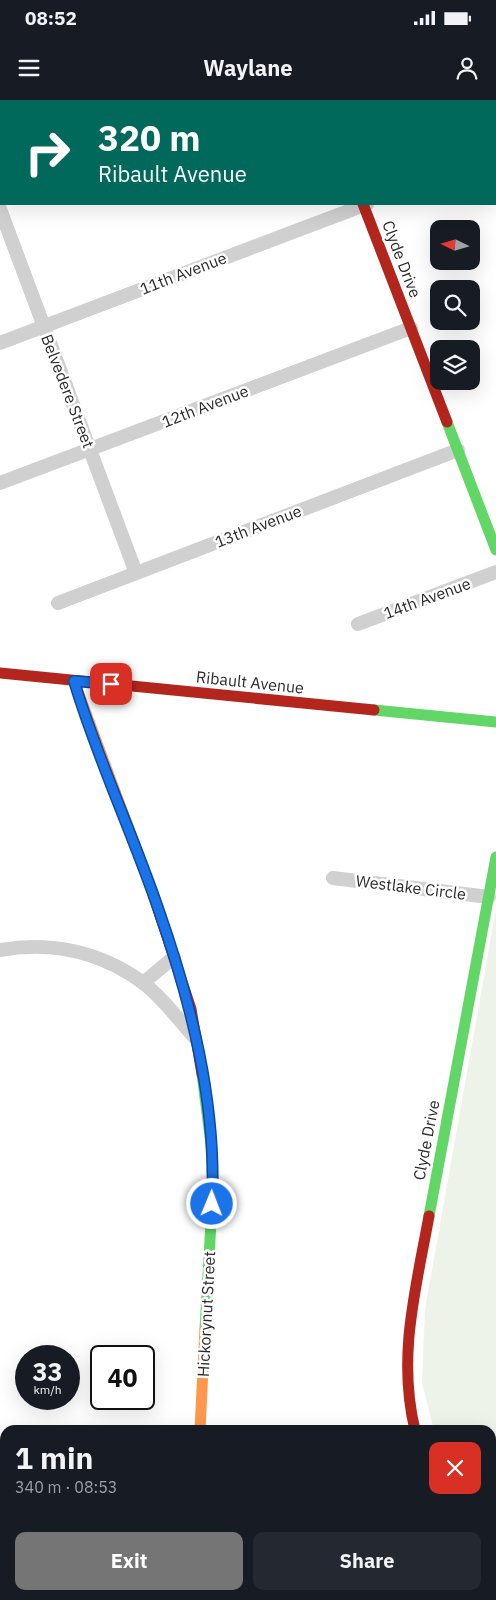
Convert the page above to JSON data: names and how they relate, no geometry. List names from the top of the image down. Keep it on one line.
{"streets":{"street":["Clyde Drive","11th Avenue","Belvedere Street","12th Avenue","13th Avenue","14th Avenue","Ribault Avenue","Westlake Circle","Hickorynut Street"]},"crossings":[["Clyde Drive","12th Avenue"],["Clyde Drive","13th Avenue"],["Clyde Drive","Westlake Circle"],["11th Avenue","Belvedere Street"],["Belvedere Street","12th Avenue"],["Belvedere Street","13th Avenue"],["Ribault Avenue","Hickorynut Street"]],"north":"left","page":{"status":"08:52","header":"Waylane","turn":["320 m","Ribault Avenue"],"speed":"33 km/h","limit":"40","heading":["1 min","340 m · 08:53"],"buttons":["Exit","Share"]}}
